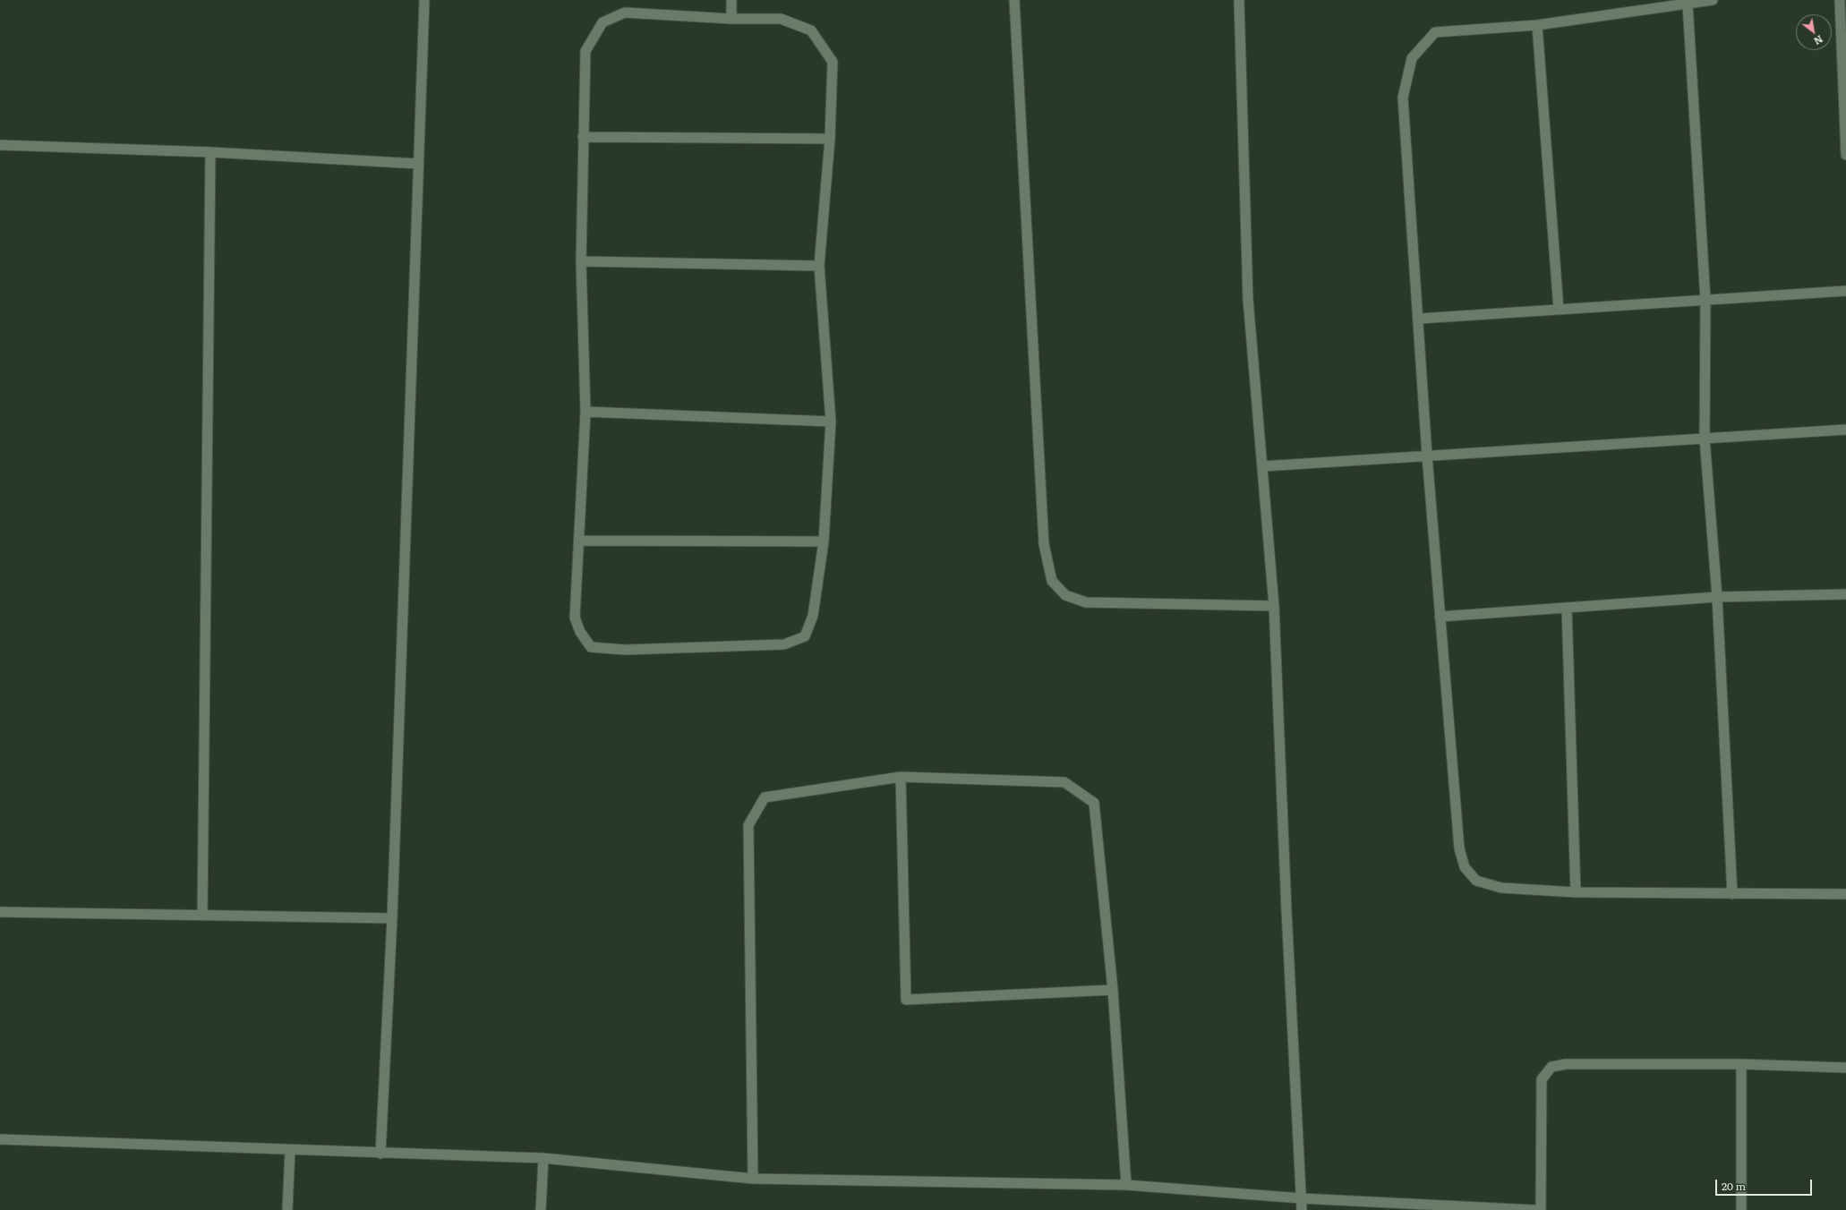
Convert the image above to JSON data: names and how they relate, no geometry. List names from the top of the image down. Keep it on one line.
{"scale_bar":"20 m","north":"bottom right"}
